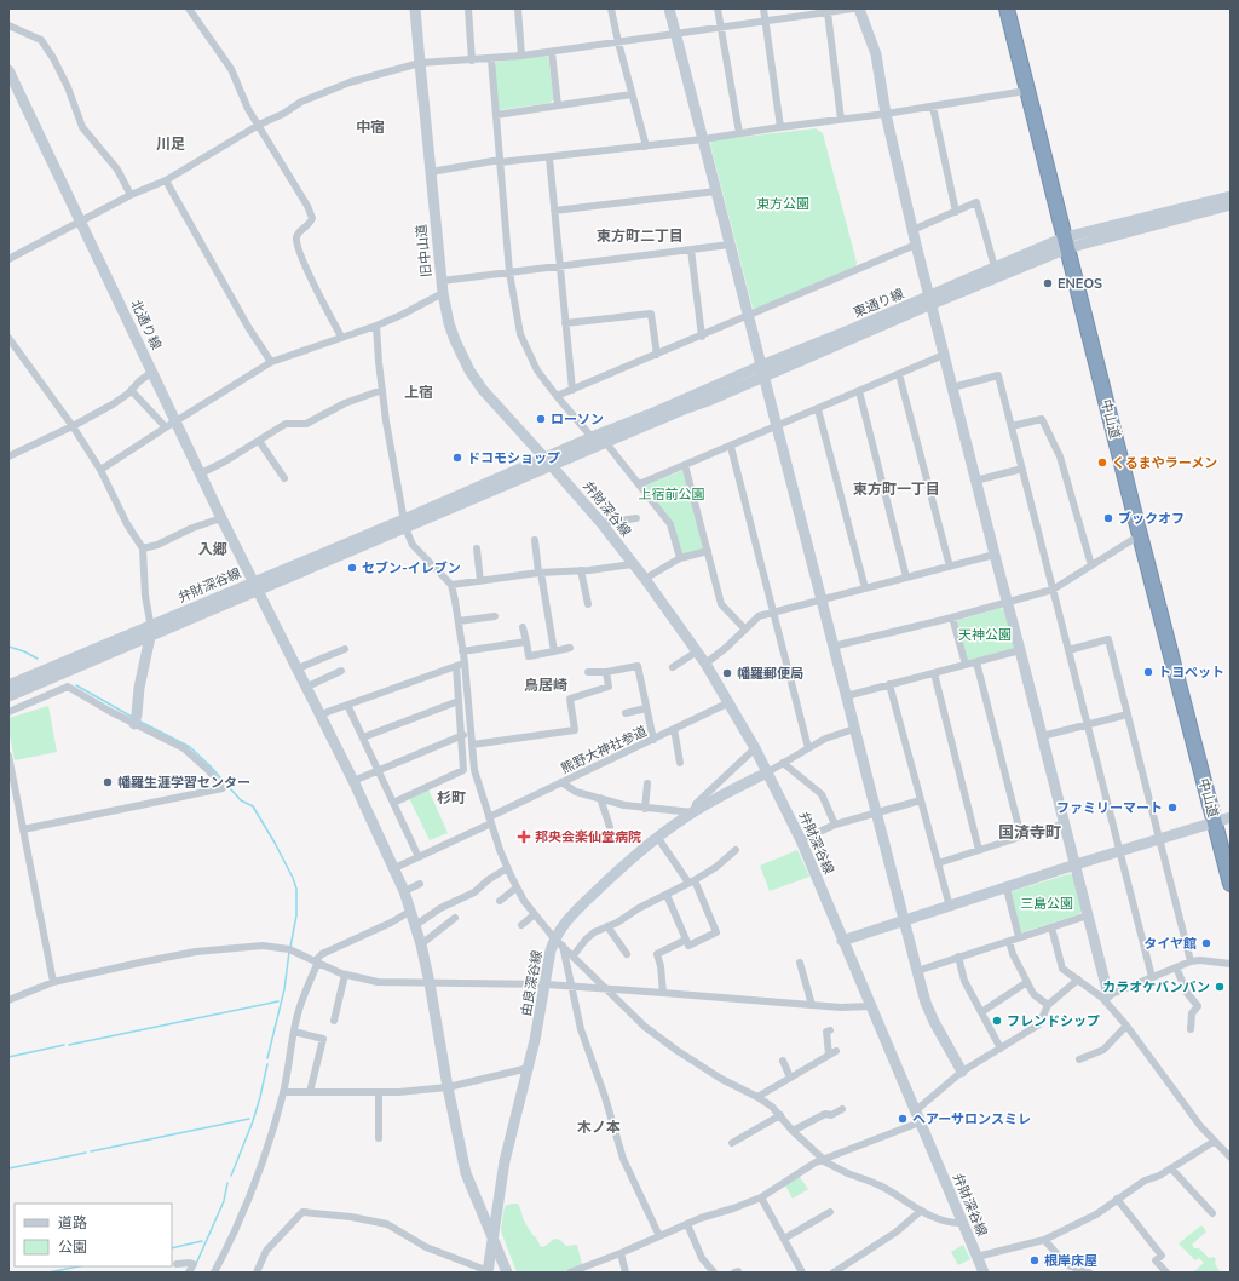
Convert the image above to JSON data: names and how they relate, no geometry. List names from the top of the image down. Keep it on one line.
{"streets":{"highway":["中山道"],"street":["旧中山道","東通り線","北通り線","弁財深谷線","熊野大神社参道","由良深谷線"]},"crossings":[["旧中山道","東通り線"],["旧中山道","弁財深谷線"],["東通り線","中山道"],["東通り線","弁財深谷線"],["北通り線","弁財深谷線"],["北通り線","熊野大神社参道"],["北通り線","由良深谷線"],["弁財深谷線","熊野大神社参道"],["弁財深谷線","由良深谷線"]],"districts":["中宿","川足","東方町二丁目","上宿","東方町一丁目","入郷","鳥居崎","杉町","国済寺町","木ノ本"],"parks":["東方公園","上宿前公園","天神公園","三島公園"],"places":{"other":["ENEOS","ローソン","ドコモショップ","くるまやラーメン","ブックオフ","セブン-イレブン","トヨペット","幡羅郵便局","幡羅生涯学習センター","ファミリーマート","タイヤ館","カラオケバンバン","フレンドシップ","ヘアーサロンスミレ","根岸床屋"],"health":["邦央会楽仙堂病院"]},"legend":["道路","公園"]}
